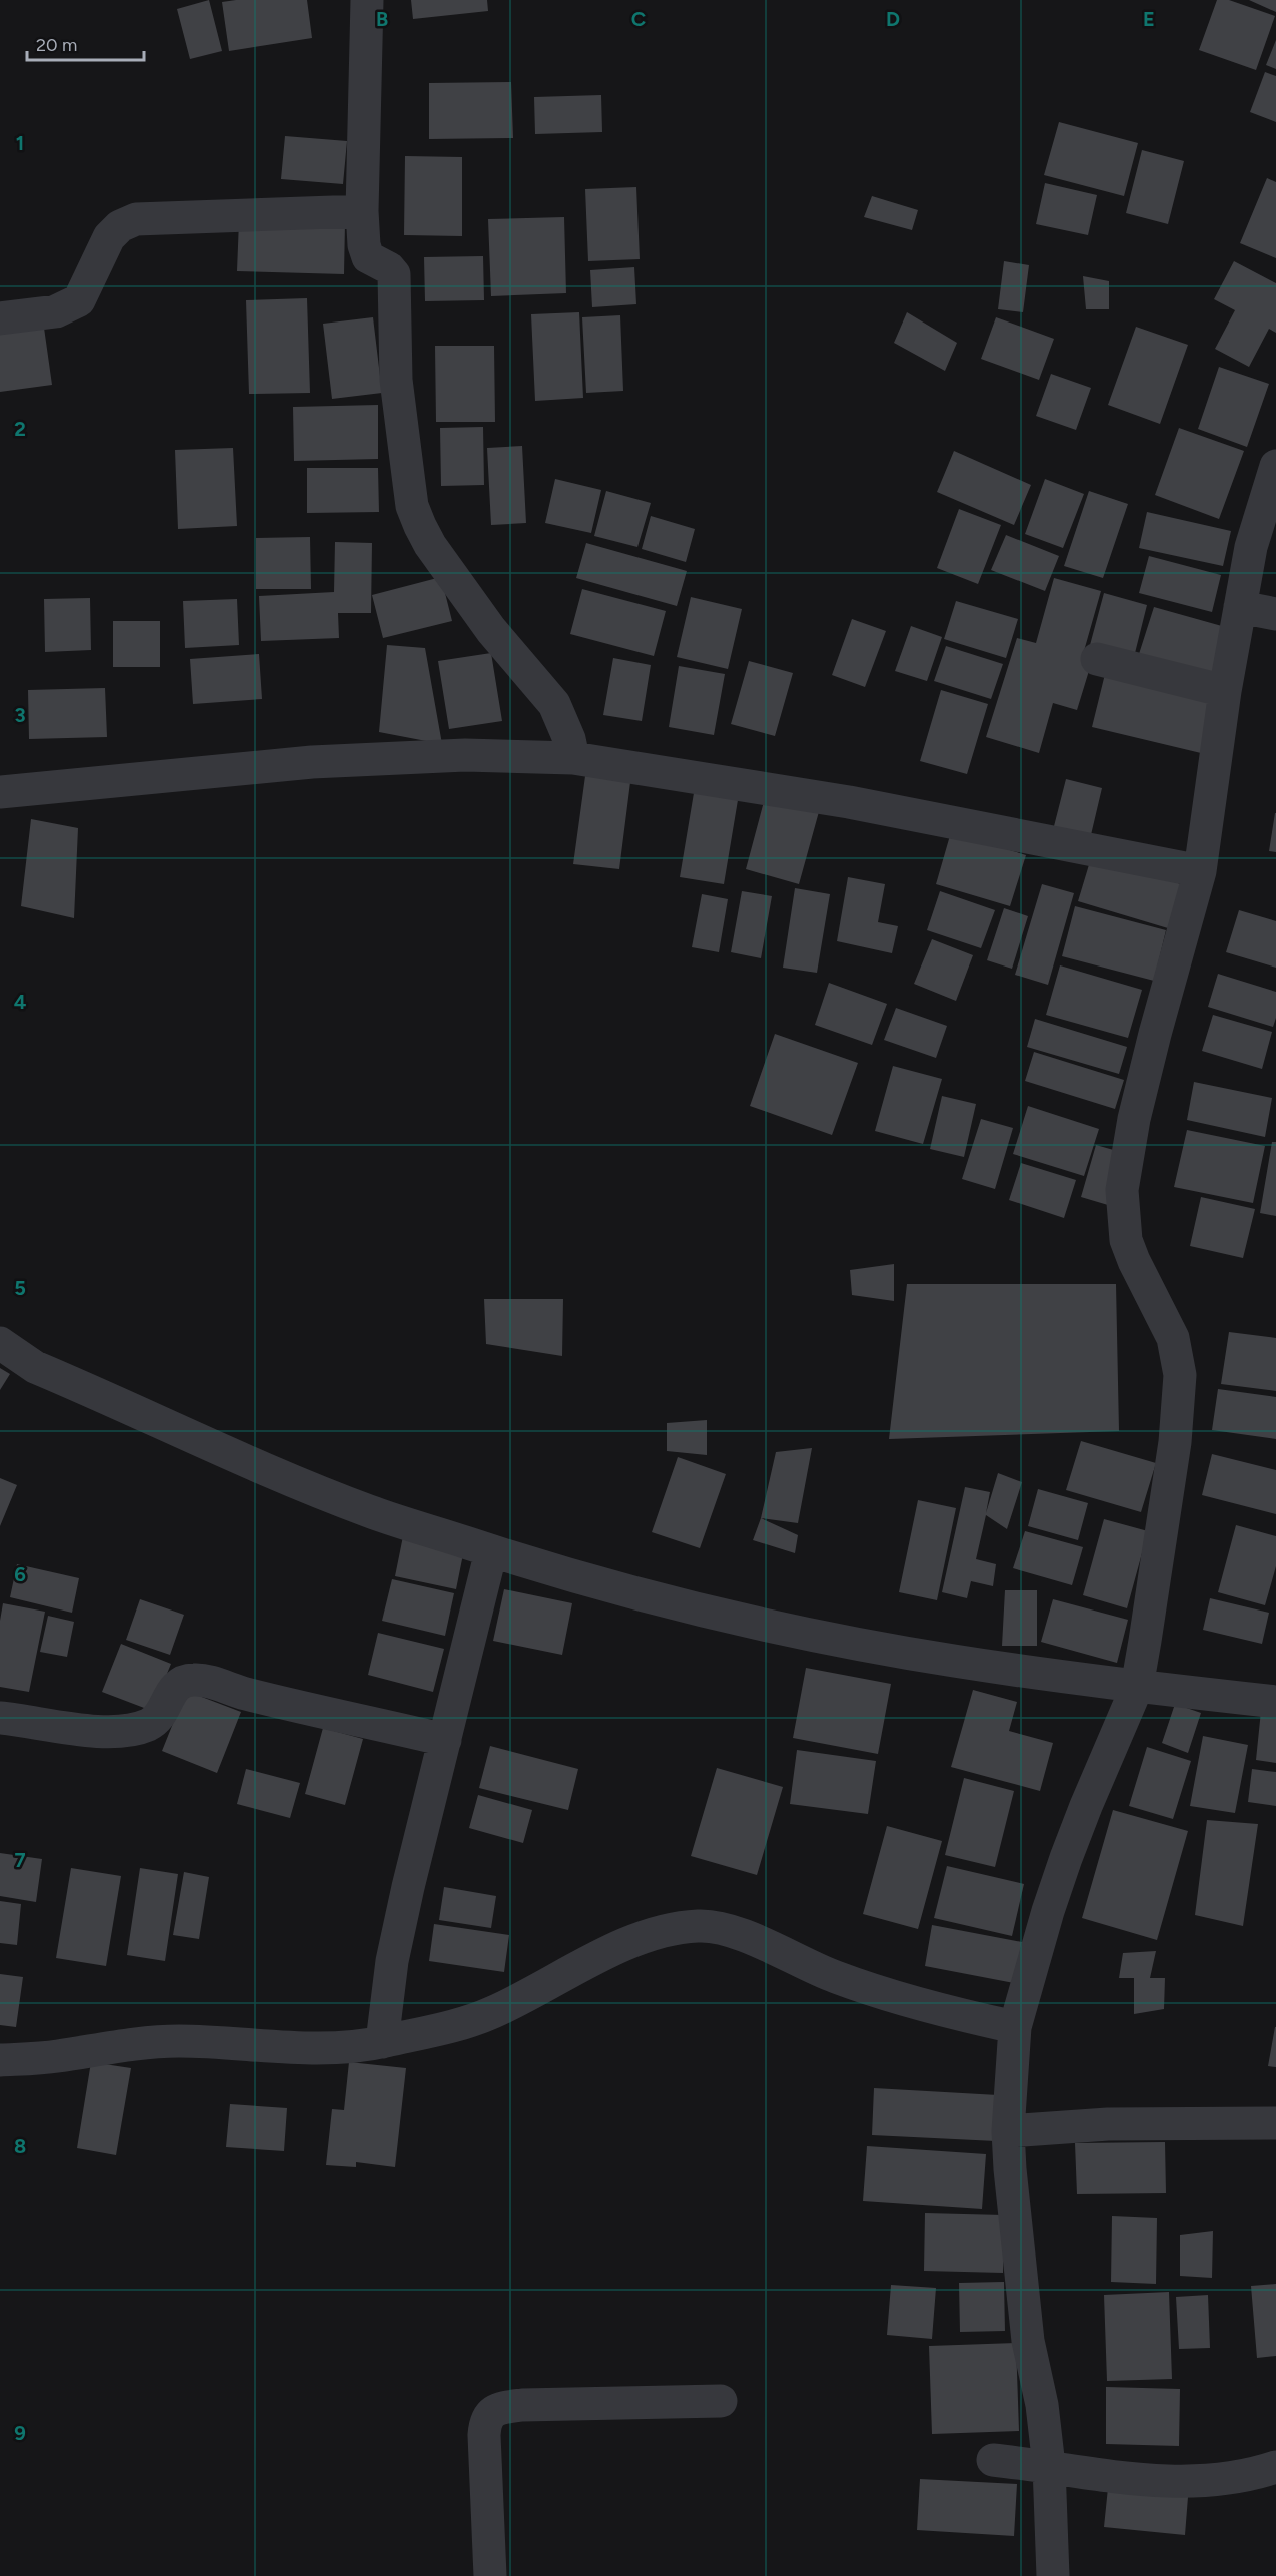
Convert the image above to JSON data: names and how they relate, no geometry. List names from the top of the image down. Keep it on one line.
{"scale_bar":"20 m","grid":{"columns":["B","C","D","E"],"rows":["1","2","3","4","5","6","7","8","9"]}}
